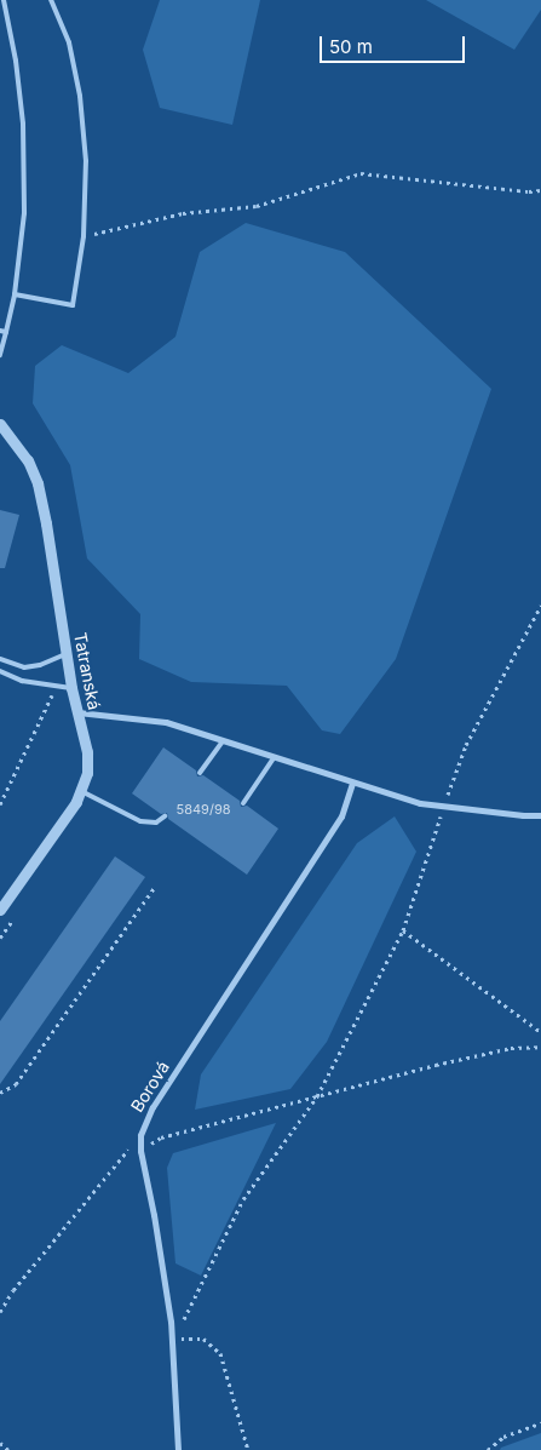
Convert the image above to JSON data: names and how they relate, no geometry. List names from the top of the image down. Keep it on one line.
{"streets":{"street":["Tatranská","Borová"]},"house_numbers":["5849/98"],"scale_bar":"50 m"}
